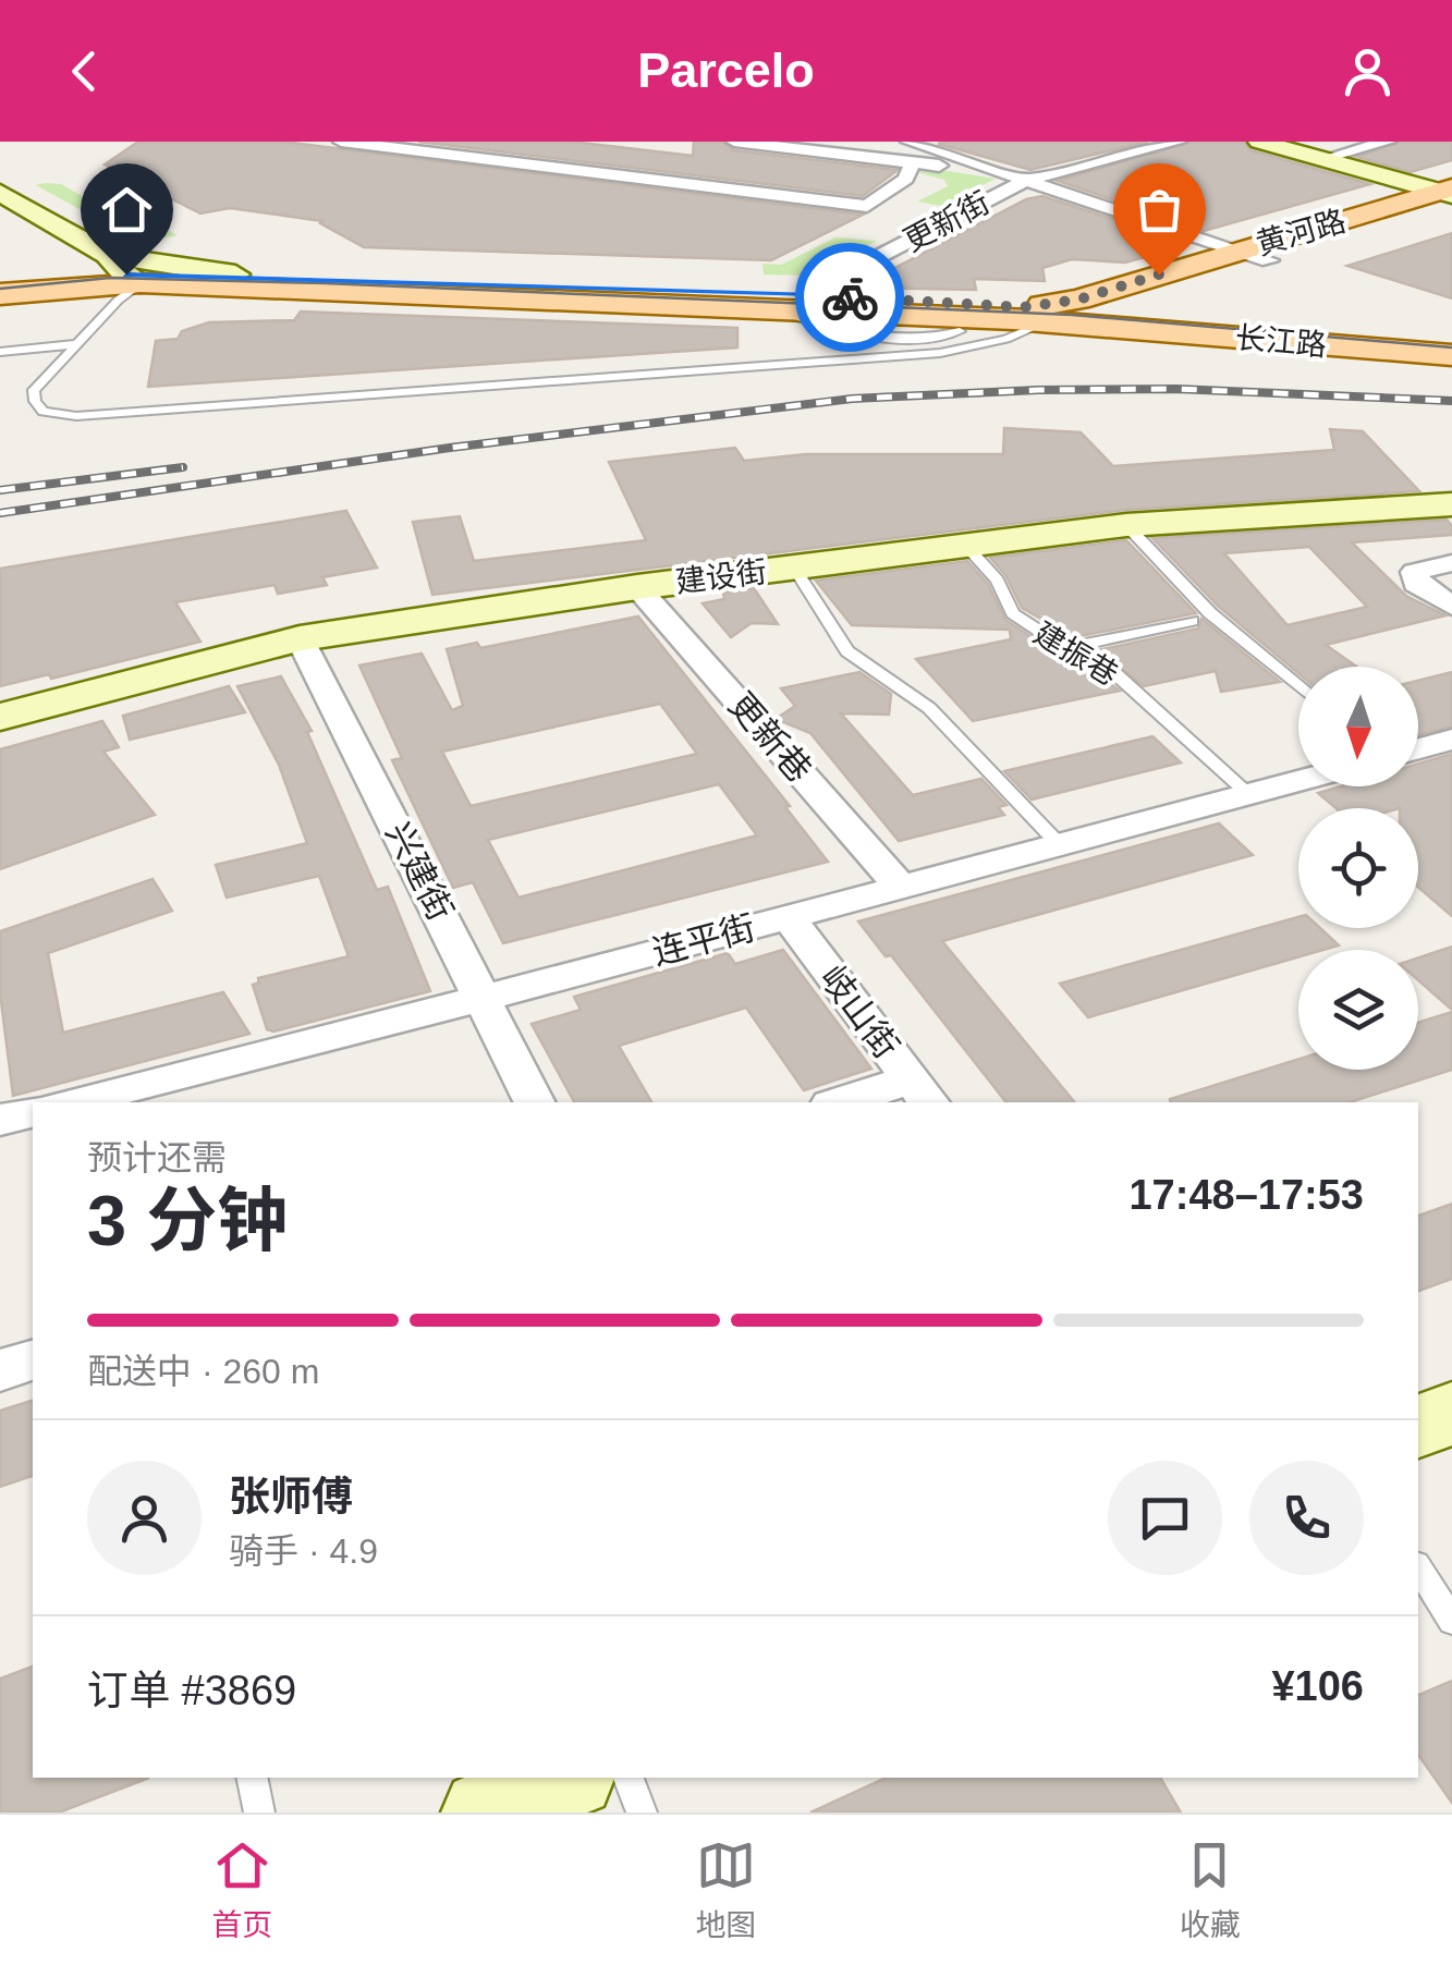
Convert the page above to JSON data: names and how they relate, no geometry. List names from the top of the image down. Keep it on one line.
{"streets":{"main road":["黄河路","长江路","建设街"],"street":["更新街","更新巷","兴建街","连平街","岐山街"],"lane":["建振巷"]},"crossings":[["更新街","长江路"],["黄河路","长江路"],["建设街","建振巷"],["建设街","更新巷"],["建设街","兴建街"],["建振巷","连平街"],["更新巷","连平街"],["兴建街","连平街"],["连平街","岐山街"]],"north":"bottom","page":{"header":"Parcelo","heading":["3 分钟","预计还需","17:48–17:53"],"panel":["张师傅","骑手 · 4.9","订单 #3869","¥106"],"bar":"配送中 · 260 m","tabs":["首页","地图","收藏"]}}
